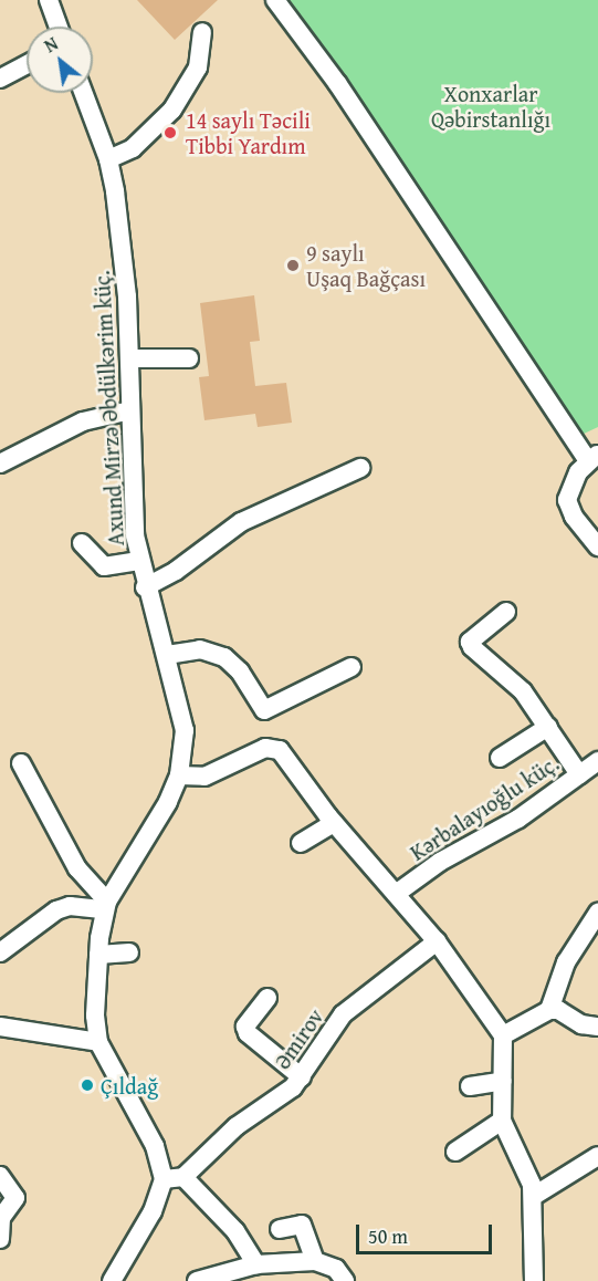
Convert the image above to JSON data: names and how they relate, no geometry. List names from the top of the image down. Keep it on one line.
{"streets":{"street":["Axund Mirzə Əbdülkərim küç.","Kərbalayıoğlu küç.","Əmirov"]},"parks":["Xonxarlar Qəbirstanlığı"],"places":["14 saylı Təcili Tibbi Yardım","9 saylı Uşaq Bağçası","Çıldağ"],"scale_bar":"50 m","north":"top left"}
